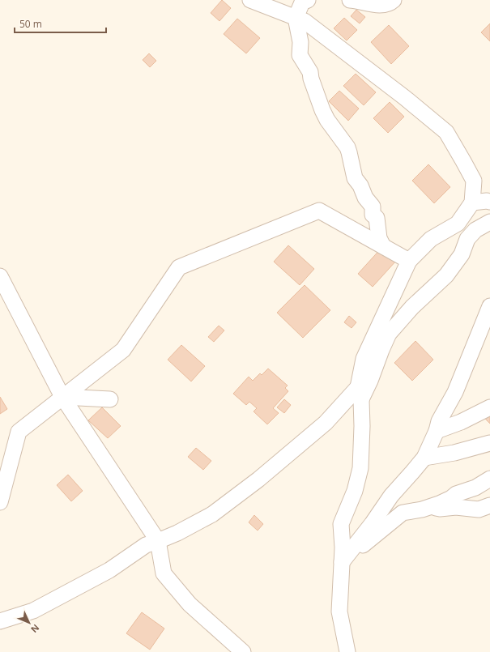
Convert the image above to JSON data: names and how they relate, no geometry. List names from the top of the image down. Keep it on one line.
{"scale_bar":"50 m","north":"bottom right"}
